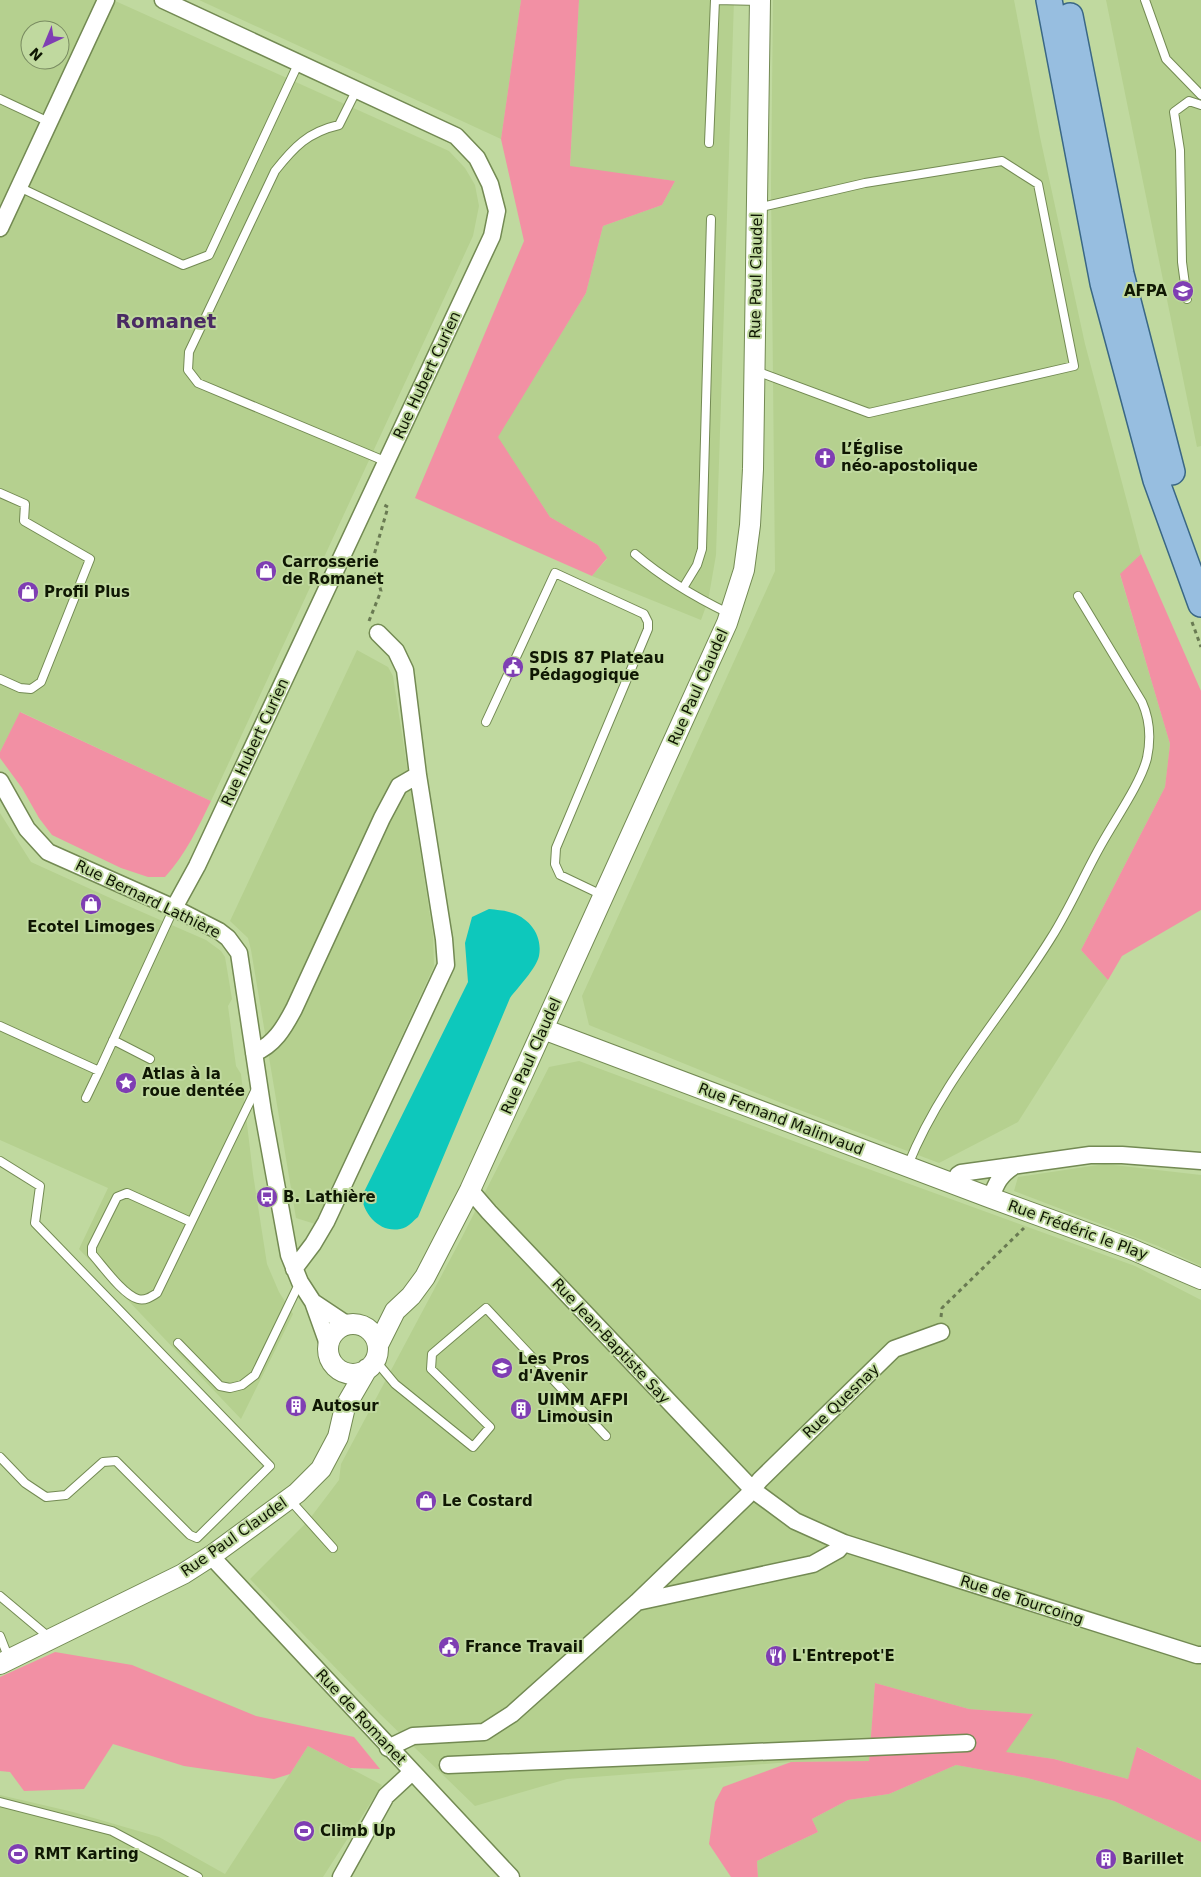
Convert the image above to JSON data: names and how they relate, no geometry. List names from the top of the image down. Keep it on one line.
{"streets":{"street":["Rue Paul Claudel","Rue Hubert Curien","Rue Bernard Lathière","Rue Fernand Malinvaud","Rue Frédéric le Play","Rue Jean-Baptiste Say","Rue Quesnay","Rue de Tourcoing","Rue de Romanet"]},"crossings":[["Rue Paul Claudel","Rue Bernard Lathière"],["Rue Paul Claudel","Rue Fernand Malinvaud"],["Rue Paul Claudel","Rue Jean-Baptiste Say"],["Rue Paul Claudel","Rue de Romanet"],["Rue Hubert Curien","Rue Bernard Lathière"],["Rue Fernand Malinvaud","Rue Frédéric le Play"],["Rue Jean-Baptiste Say","Rue Quesnay"],["Rue Jean-Baptiste Say","Rue de Tourcoing"],["Rue Quesnay","Rue de Tourcoing"]],"districts":["Romanet"],"places":{"school or university":["AFPA","Les Pros d'Avenir"],"church":["L’Église néo-apostolique"],"shop":["Carrosserie de Romanet","Profil Plus","Ecotel Limoges","Le Costard"],"public building":["SDIS 87 Plateau Pédagogique","France Travail"],"place":["Atlas à la roue dentée"],"bus stop":["B. Lathière"],"building":["Autosur","UIMM AFPI Limousin","Barillet"],"restaurant":["L'Entrepot'E"],"sports":["Climb Up","RMT Karting"]},"north":"bottom left"}
